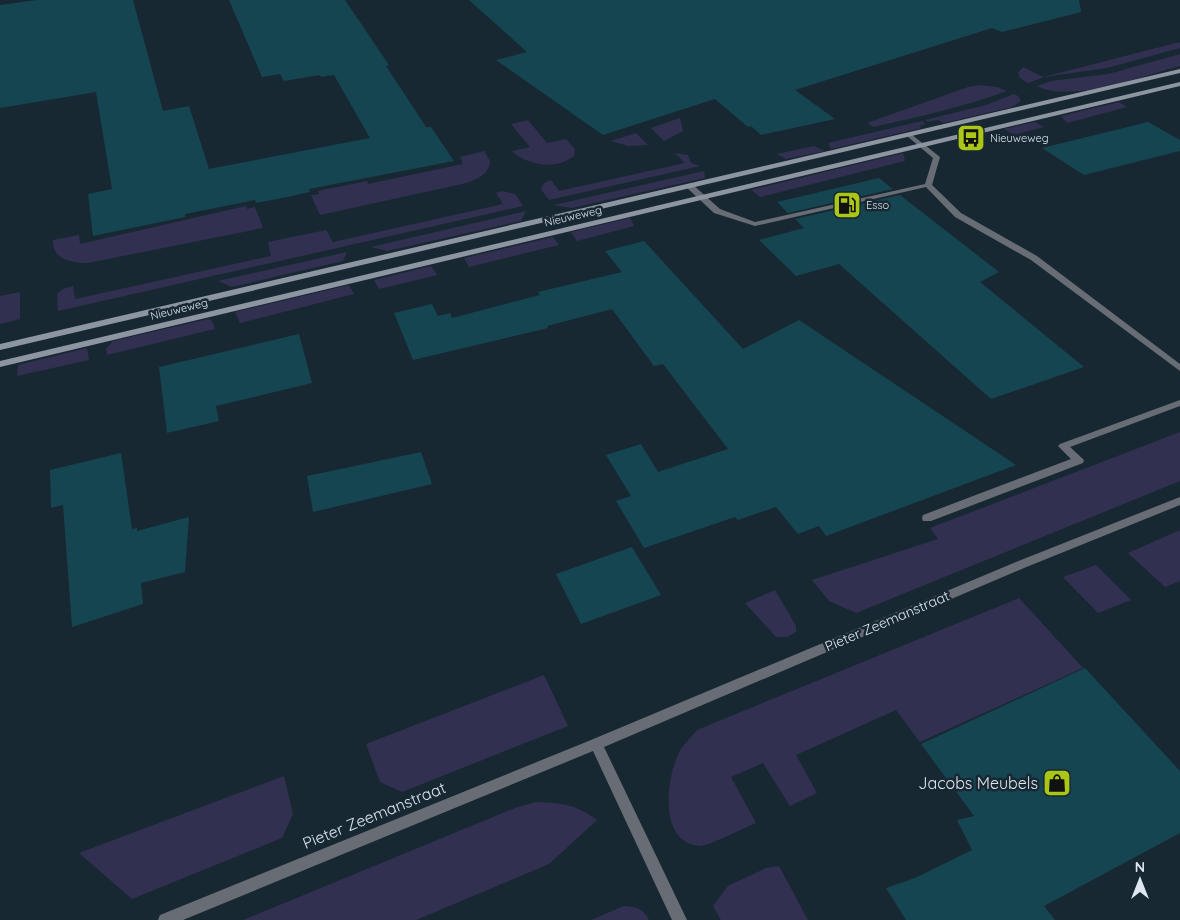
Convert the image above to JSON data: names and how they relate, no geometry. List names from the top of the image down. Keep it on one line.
{"streets":{"street":["Nieuweweg","Pieter Zeemanstraat"]},"places":{"bus stop":["Nieuweweg"],"fuel station":["Esso"],"shop":["Jacobs Meubels"]},"north":"top"}
